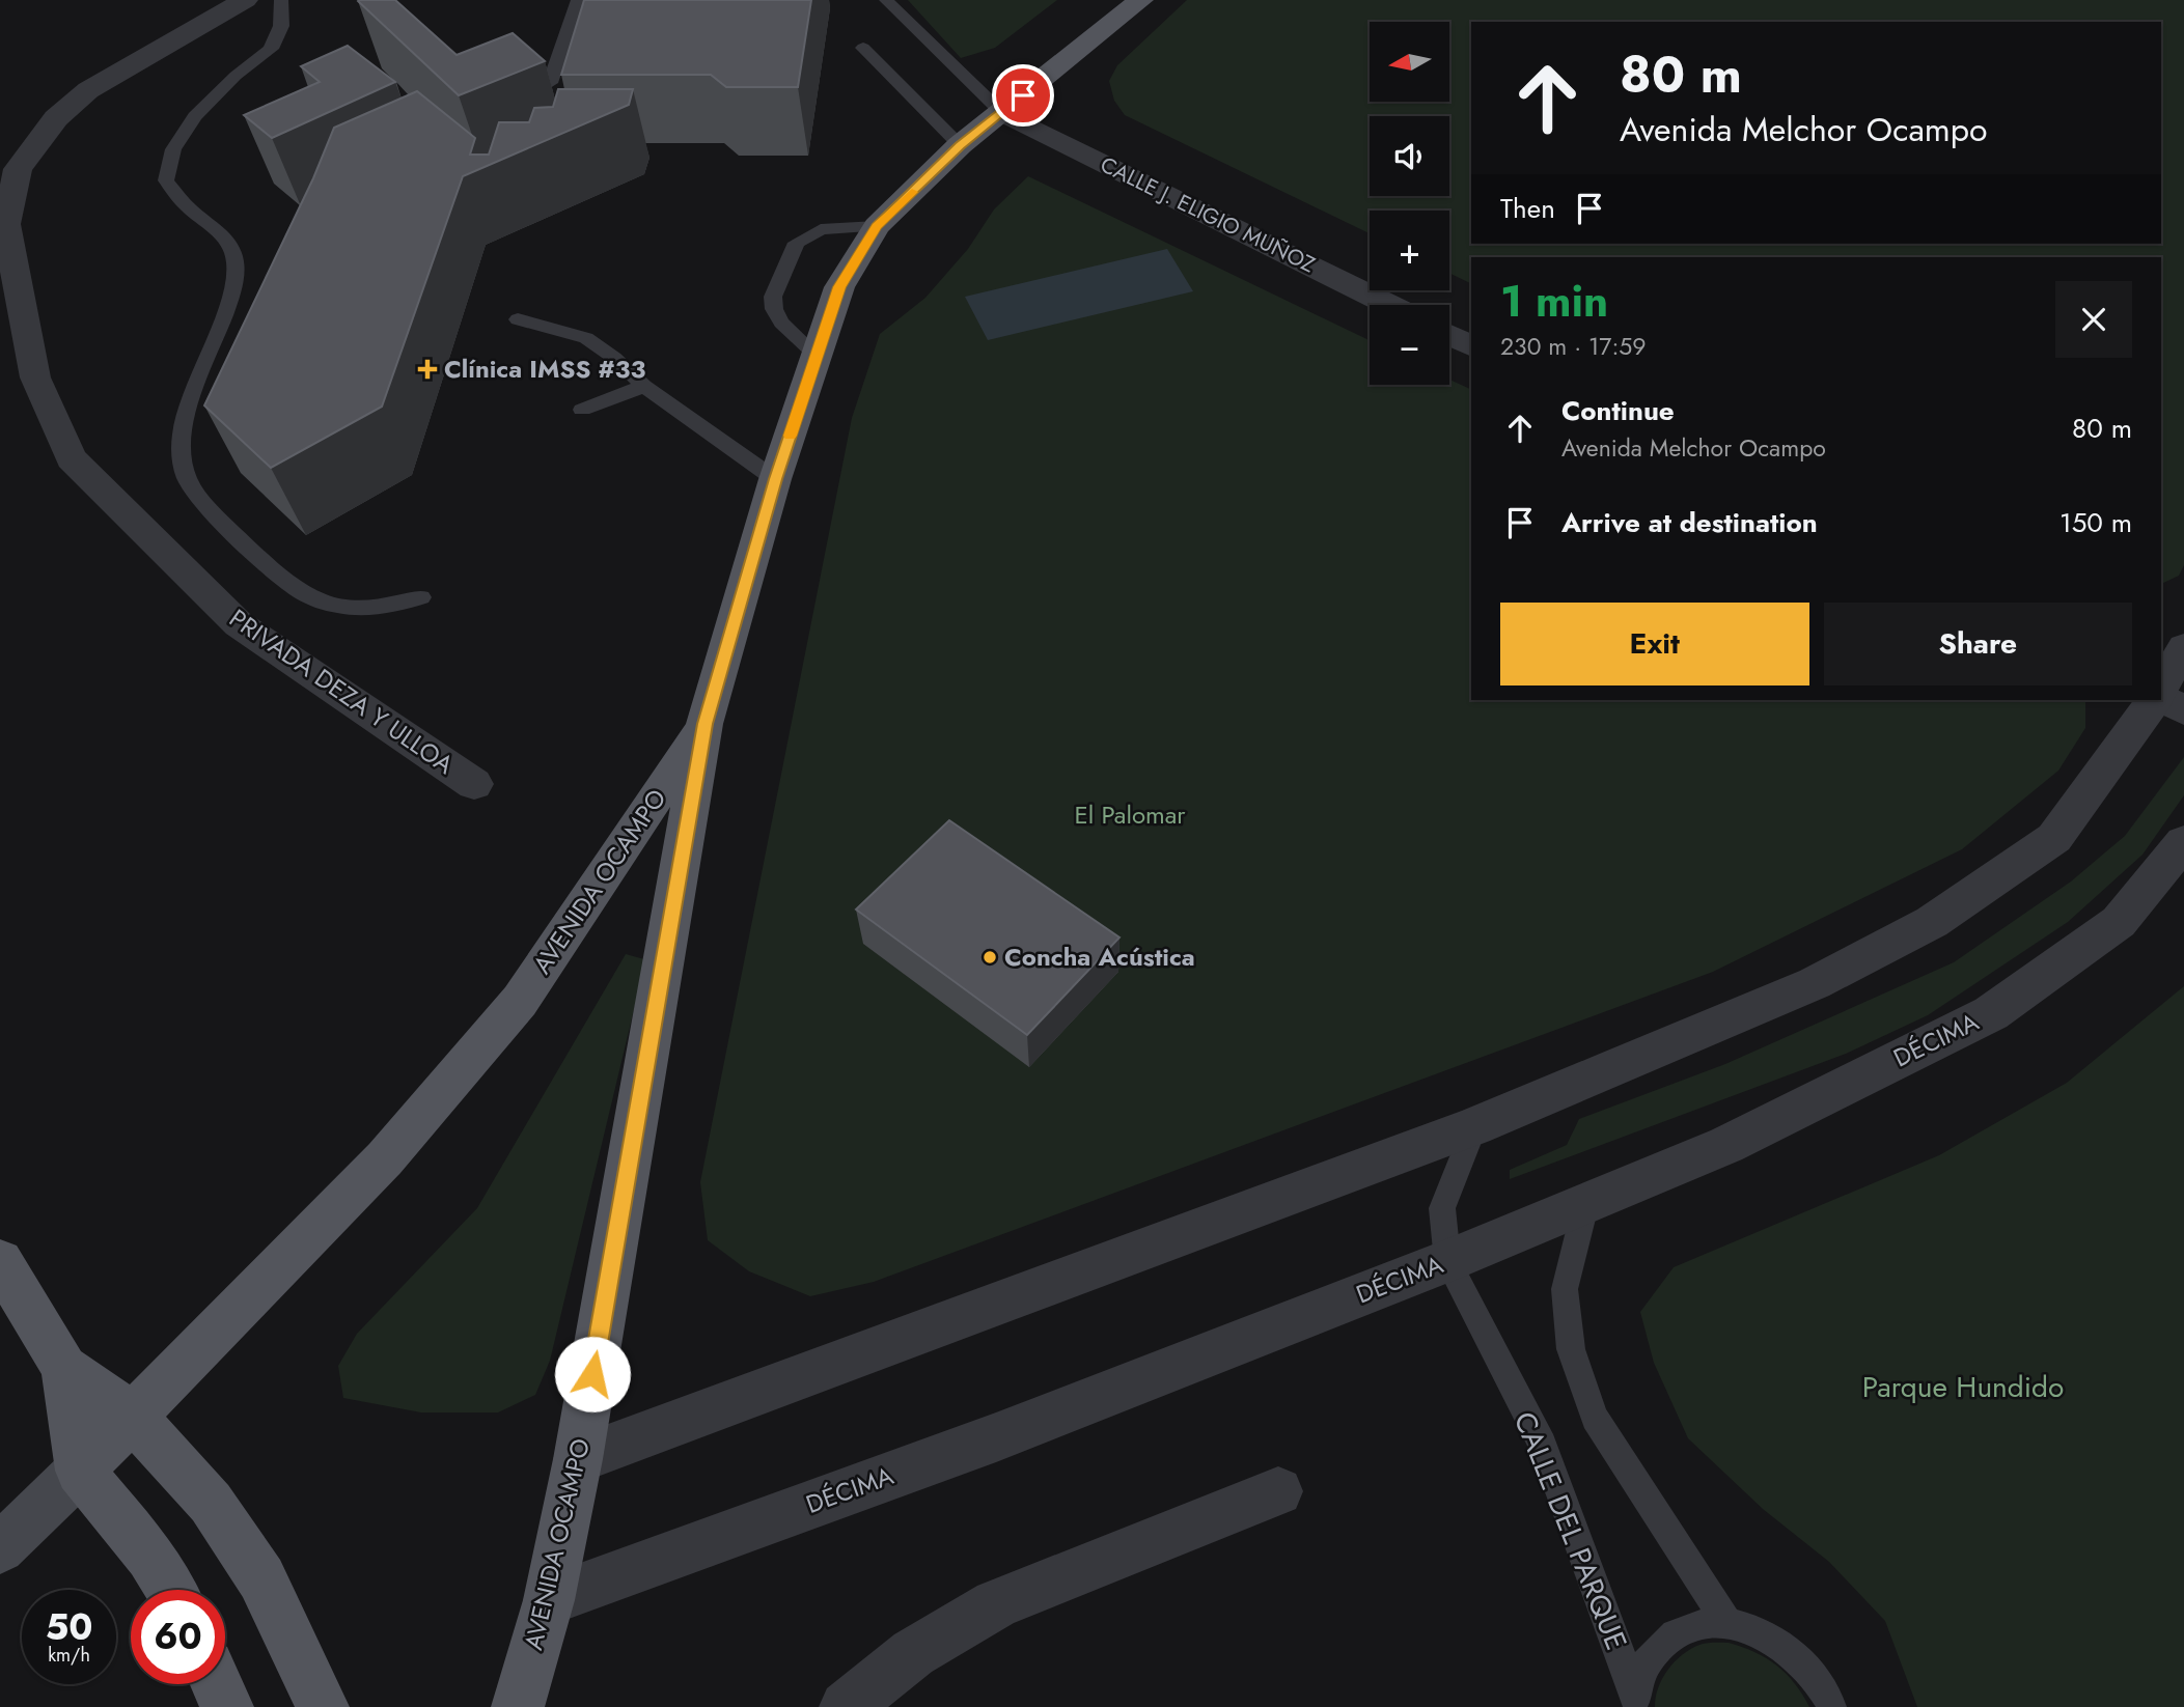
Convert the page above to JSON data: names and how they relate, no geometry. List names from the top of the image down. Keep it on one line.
{"streets":{"main road":["AVENIDA OCAMPO"],"street":["CALLE J. ELIGIO MUÑOZ","PRIVADA DEZA Y ULLOA","DÉCIMA"],"lane":["CALLE DEL PARQUE"]},"crossings":[["AVENIDA OCAMPO","DÉCIMA"],["DÉCIMA","CALLE DEL PARQUE"]],"parks":["El Palomar","Parque Hundido"],"places":{"health":["Clínica IMSS #33"],"other":["Concha Acústica"]},"north":"left","page":{"map_buttons":["+","−"],"turn":["80 m","Avenida Melchor Ocampo"],"then":"Then","heading":["1 min","230 m · 17:59"],"list":[{"name":"Continue","note":"Avenida Melchor Ocampo","value":"80 m"},{"name":"Arrive at destination","value":"150 m"}],"buttons":["Exit","Share"],"speed":"50 km/h","limit":"60"}}
